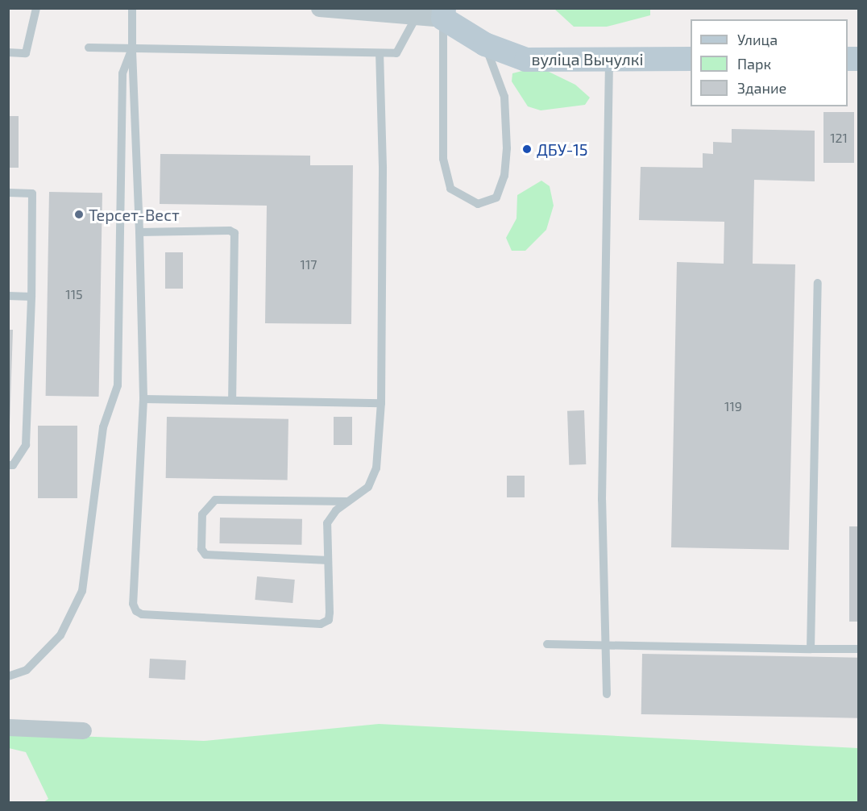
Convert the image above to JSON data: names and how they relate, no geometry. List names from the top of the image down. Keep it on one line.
{"streets":{"street":["вуліца Вычулкі"]},"places":["ДБУ-15","Терсет-Вест"],"house_numbers":["121","117","115","119"],"legend":["Улица","Парк","Здание"]}
